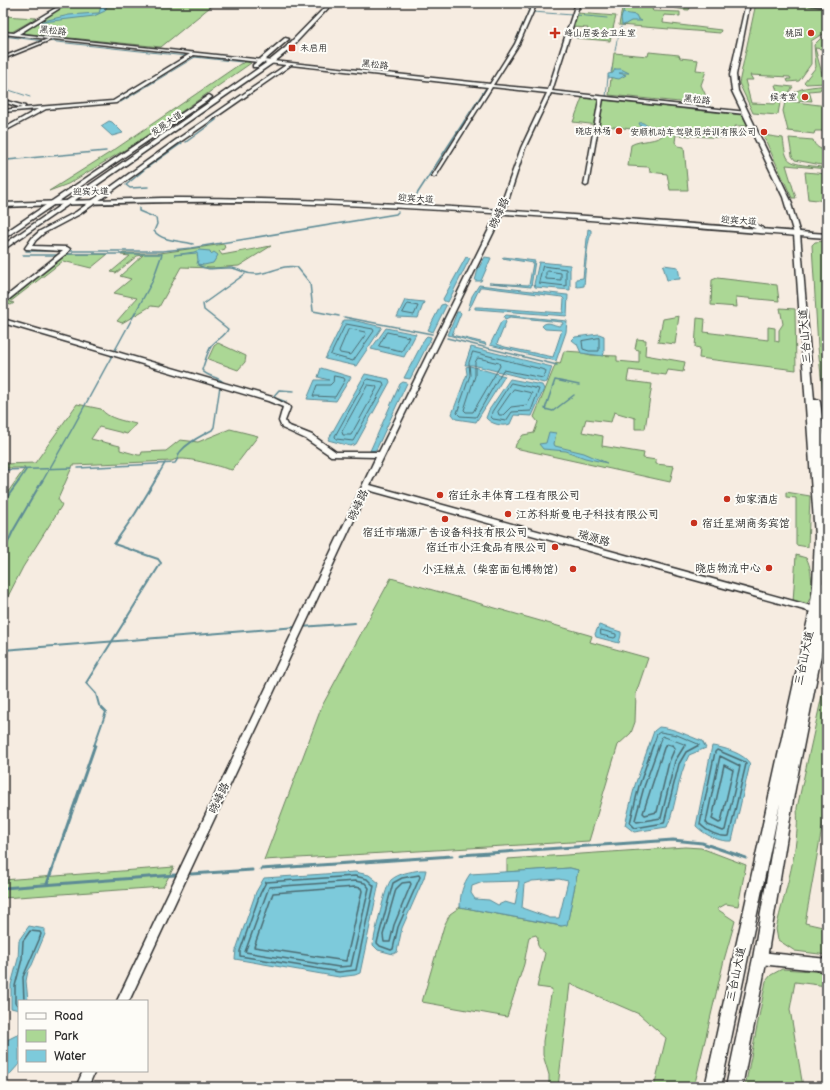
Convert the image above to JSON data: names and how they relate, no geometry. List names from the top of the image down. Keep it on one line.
{"streets":{"highway":["迎宾大道"],"main road":["发展大道","三台山大道"],"street":["黑松路","晓峰路","瑞源路"]},"crossings":[["黑松路","发展大道"],["黑松路","晓峰路"],["黑松路","三台山大道"],["发展大道","迎宾大道"],["迎宾大道","晓峰路"],["迎宾大道","三台山大道"],["晓峰路","瑞源路"],["三台山大道","瑞源路"]],"places":{"health":["峰山居委会卫生室"],"other":["桃园","候考室","晓店林场","安顺机动车驾驶员培训有限公司","宿迁永丰体育工程有限公司","如家酒店","江苏科斯曼电子科技有限公司","宿迁市瑞源广告设备科技有限公司","宿迁星湖商务宾馆","宿迁市小汪食品有限公司","晓店物流中心","小汪糕点（柴窑面包博物馆）"],"transit":["未启用"]},"legend":["Road","Park","Water"]}
